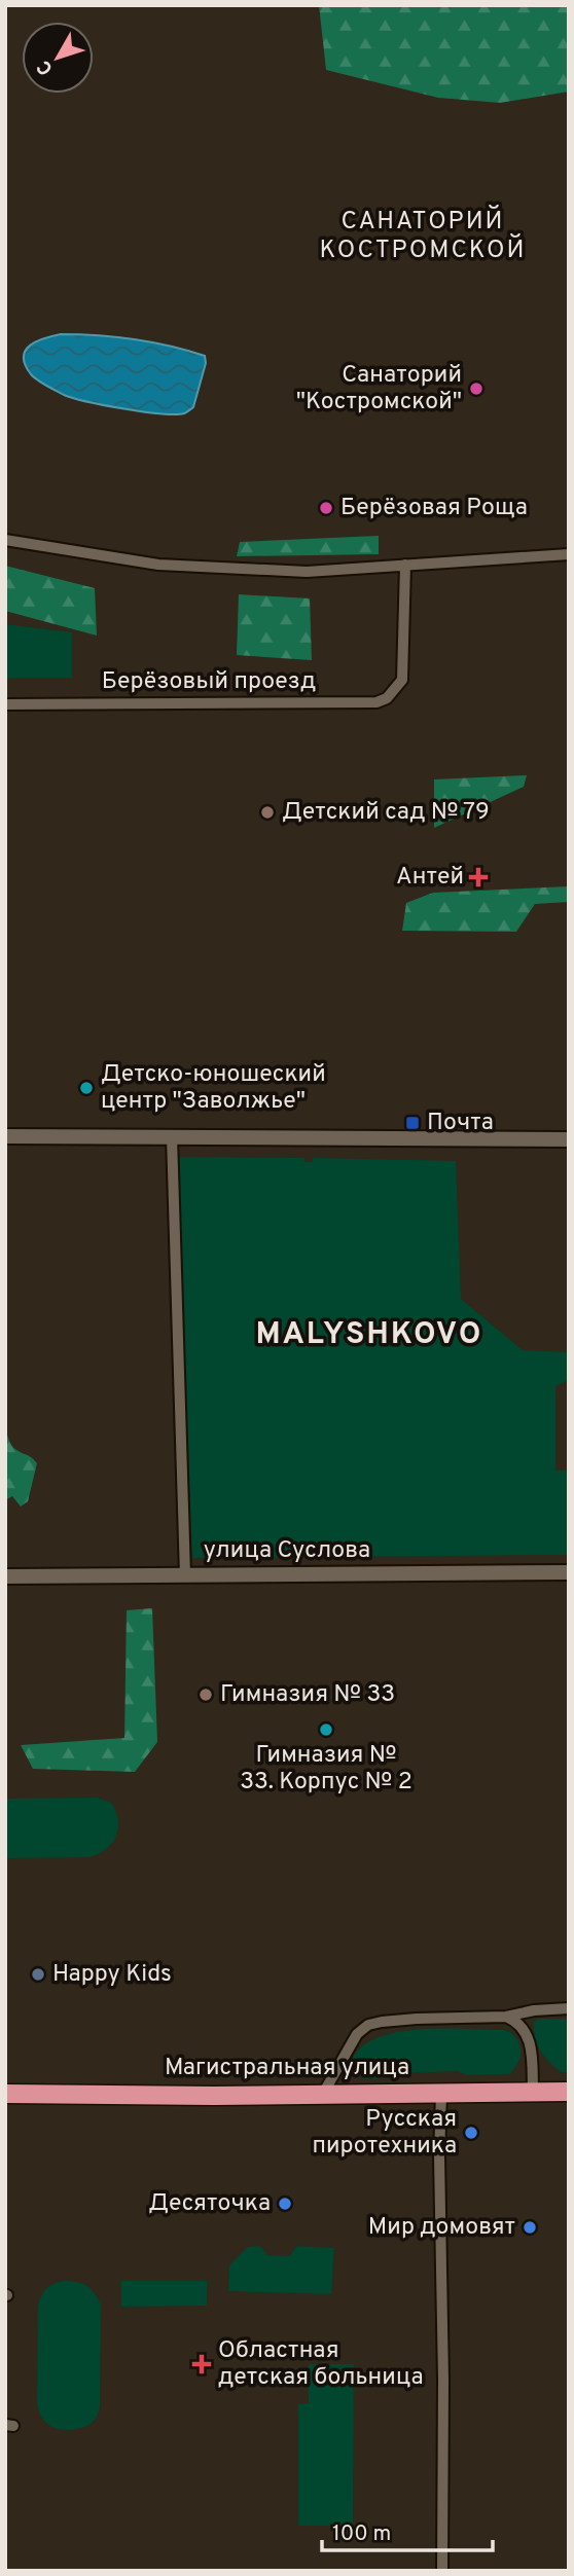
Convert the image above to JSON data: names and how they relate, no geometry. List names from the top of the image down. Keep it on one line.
{"streets":{"highway":["Магистральная улица"],"street":["Берёзовый проезд","улица Суслова"]},"districts":["САНАТОРИЙ КОСТРОМСКОЙ","MALYSHKOVO"],"places":{"other":["Санаторий \"Костромской\"","Берёзовая Роща","Детский сад № 79","Детско-юношеский центр \"Заволжье\"","Гимназия № 33","Гимназия № 33. Корпус № 2","Happy Kids","Русская пиротехника","Десяточка","Мир домовят"],"health":["Антей","Областная детская больница"],"transit":["Почта"]},"scale_bar":"100 m","north":"bottom left"}
